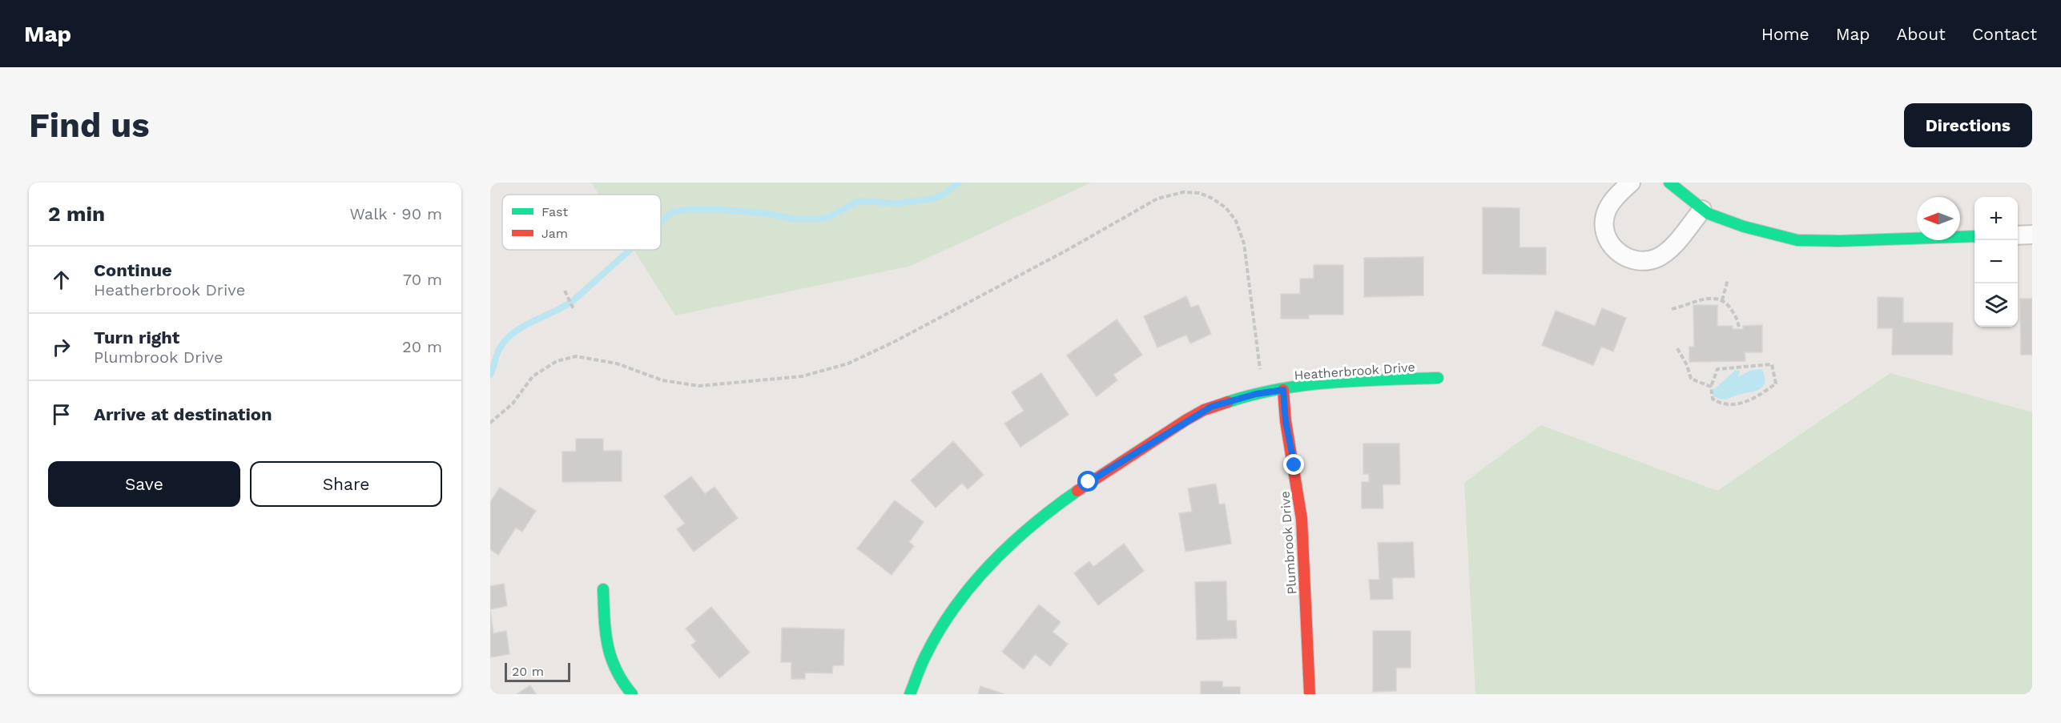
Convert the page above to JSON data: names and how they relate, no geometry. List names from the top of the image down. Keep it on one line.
{"streets":{"street":["Heatherbrook Drive","Plumbrook Drive"]},"crossings":[["Heatherbrook Drive","Plumbrook Drive"]],"legend":["Fast","Jam"],"scale_bar":"20 m","north":"left","page":{"header":"Map","nav":["Home","Map","About","Contact"],"buttons":["Directions",["Save","Share"]],"title":"Find us","heading":["2 min","Walk · 90 m"],"map_buttons":["+","−"],"list":[["Continue","Heatherbrook Drive","70 m"],["Turn right","Plumbrook Drive","20 m"],"Arrive at destination"],"scale":"20 m"}}
